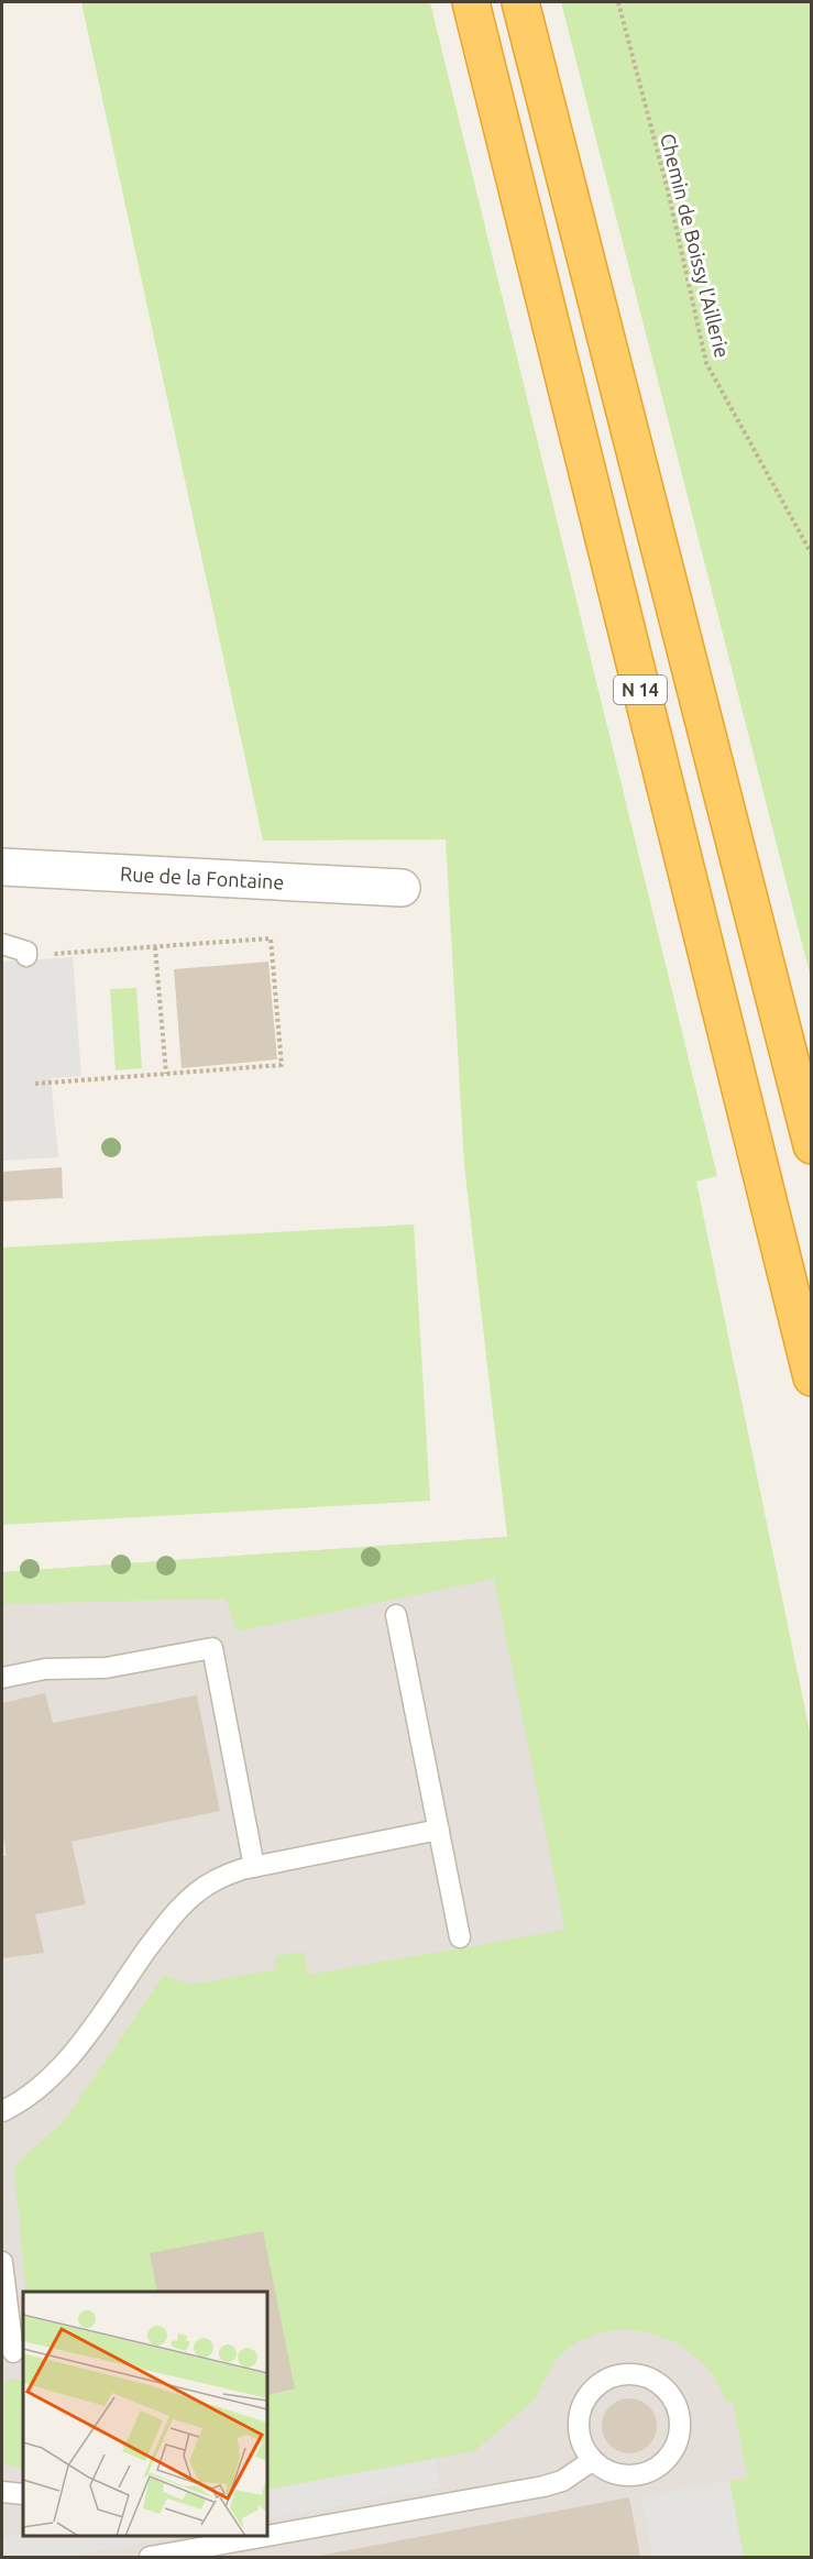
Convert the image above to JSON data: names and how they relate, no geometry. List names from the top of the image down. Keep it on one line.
{"streets":{"highway":["N 14"],"street":["Rue de la Fontaine"],"path":["Chemin de Boissy l'Aillerie"]}}
